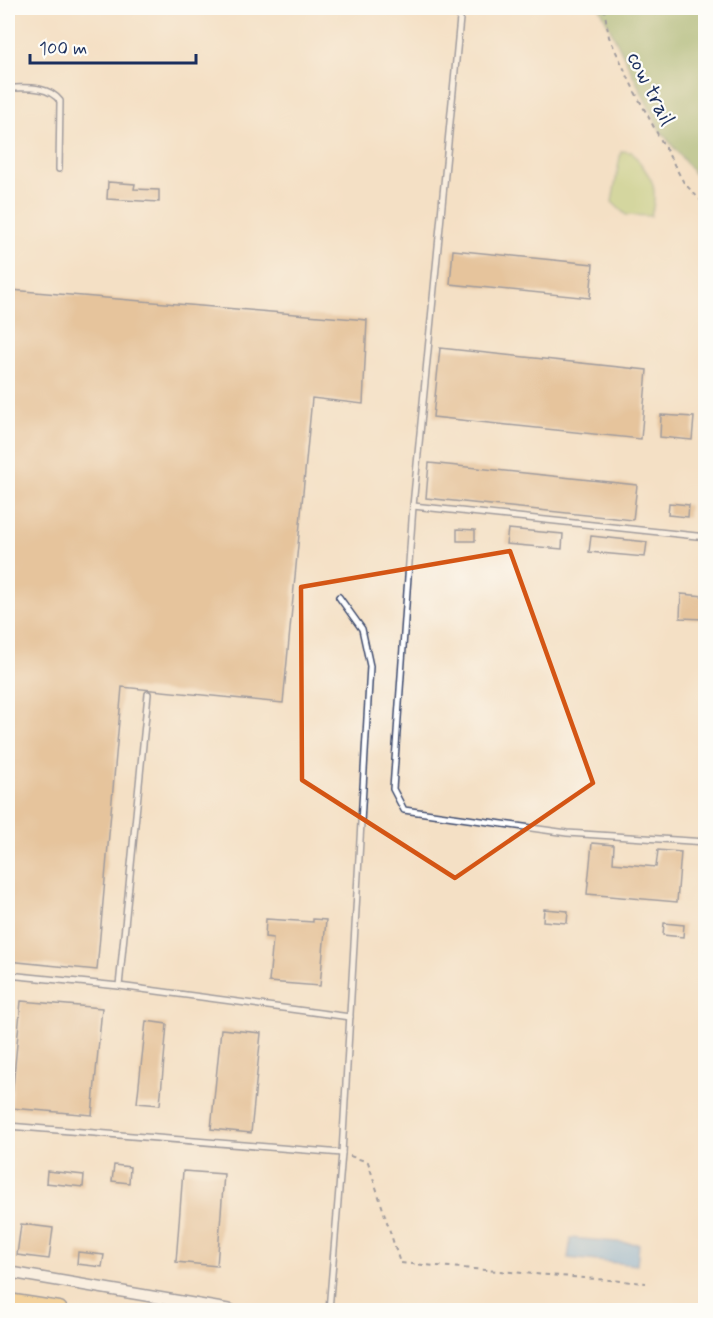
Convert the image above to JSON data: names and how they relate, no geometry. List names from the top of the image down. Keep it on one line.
{"streets":{"path":["cow trail"]},"scale_bar":"100 m"}
